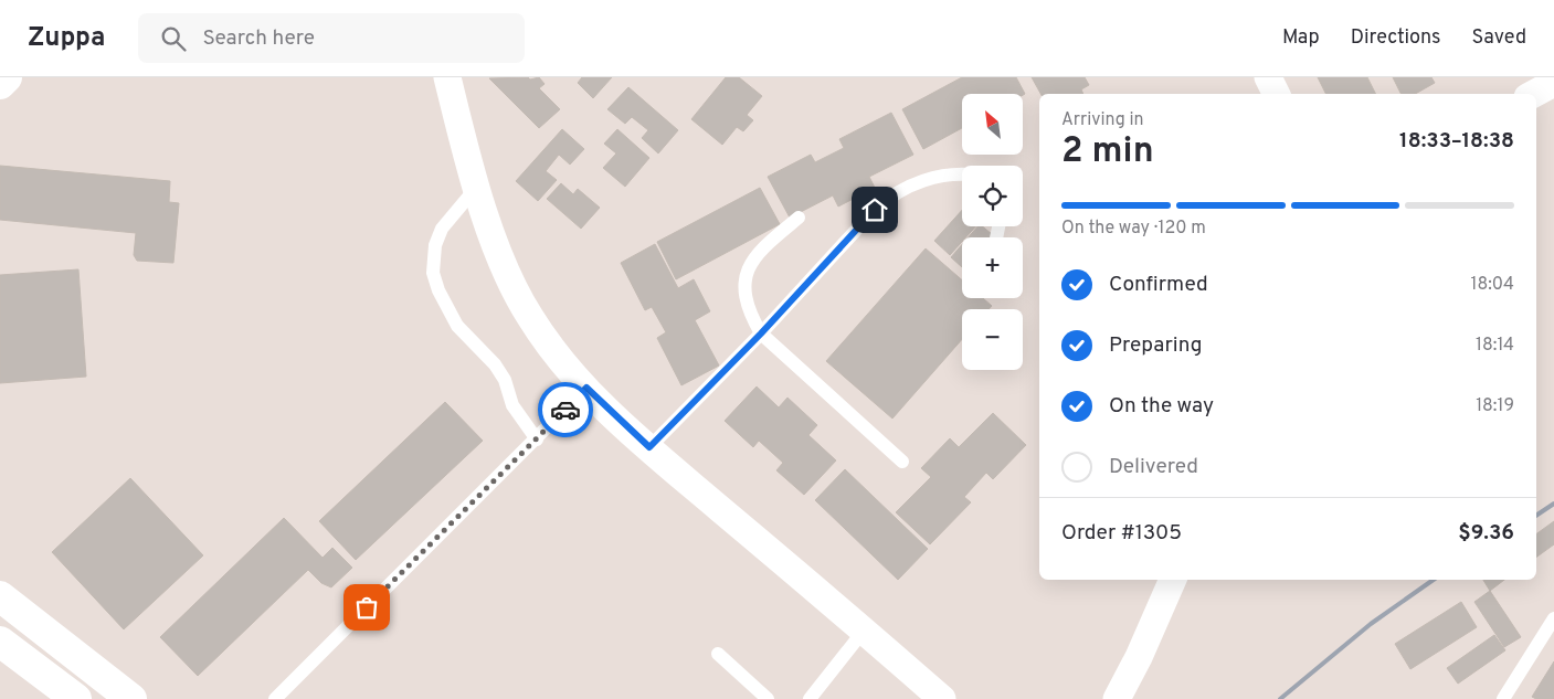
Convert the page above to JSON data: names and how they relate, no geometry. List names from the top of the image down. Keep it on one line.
{"north":"top left","page":{"header":"Zuppa","search":"Search here","nav":["Map","Directions","Saved"],"map_buttons":["+","−"],"heading":["2 min","Arriving in","18:33–18:38"],"panel":["Order #1305","$9.36"],"bar":"On the way · 120 m","list":[["Confirmed","18:04"],["Preparing","18:14"],["On the way","18:19"],"Delivered"]}}
